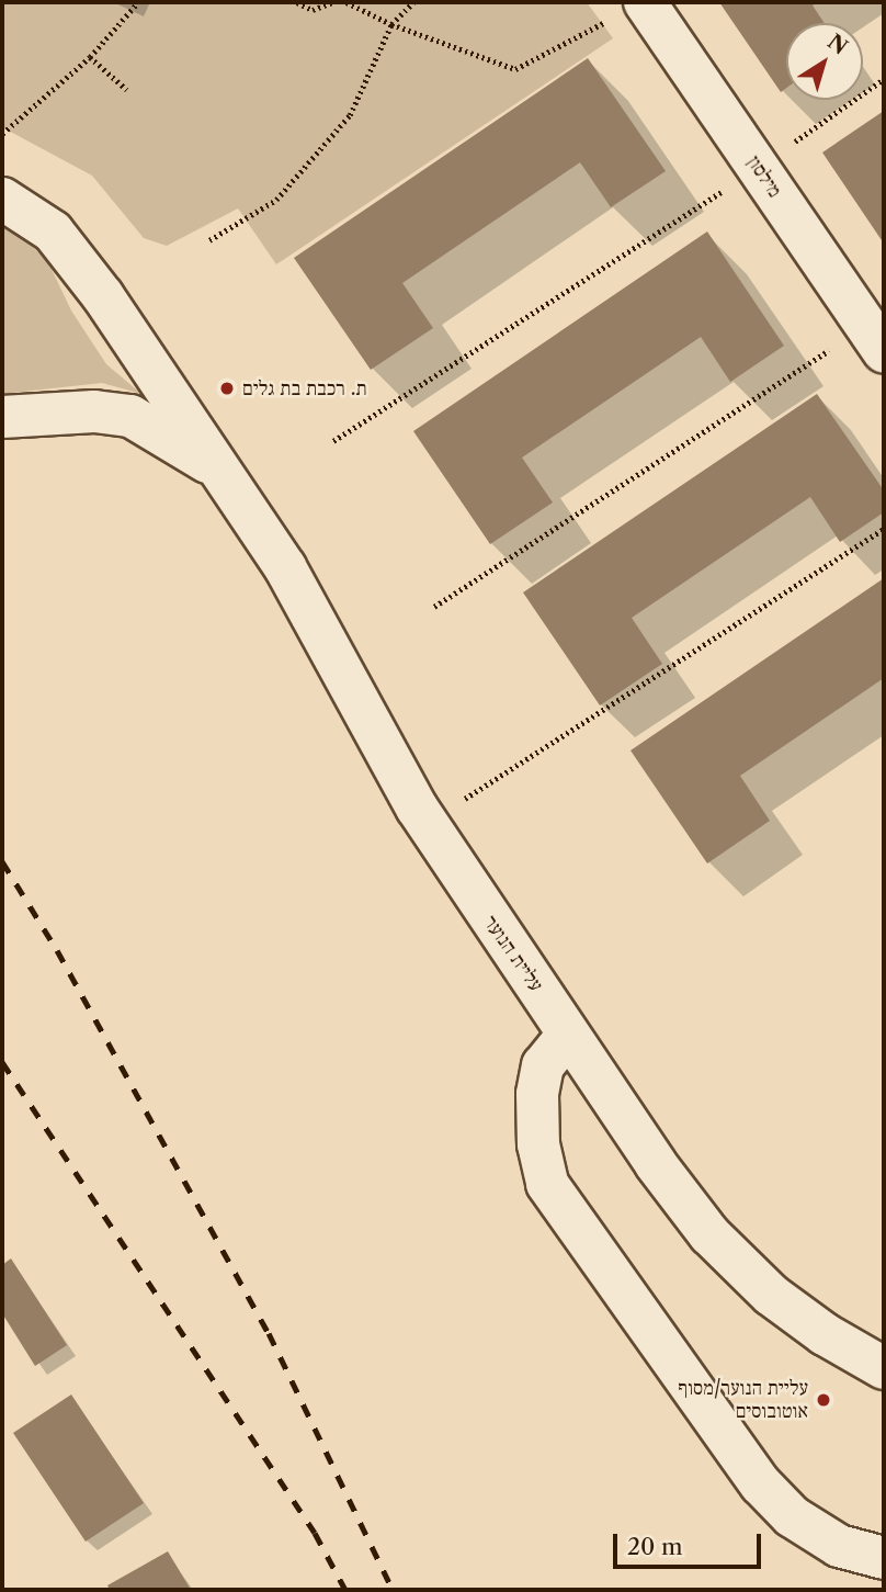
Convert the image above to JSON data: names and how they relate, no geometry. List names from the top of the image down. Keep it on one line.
{"streets":{"street":["מילסון","עליית הנוער"]},"places":["ת. רכבת בת גלים","עליית הנוער/מסוף אוטובוסים"],"scale_bar":"20 m","north":"top right"}
